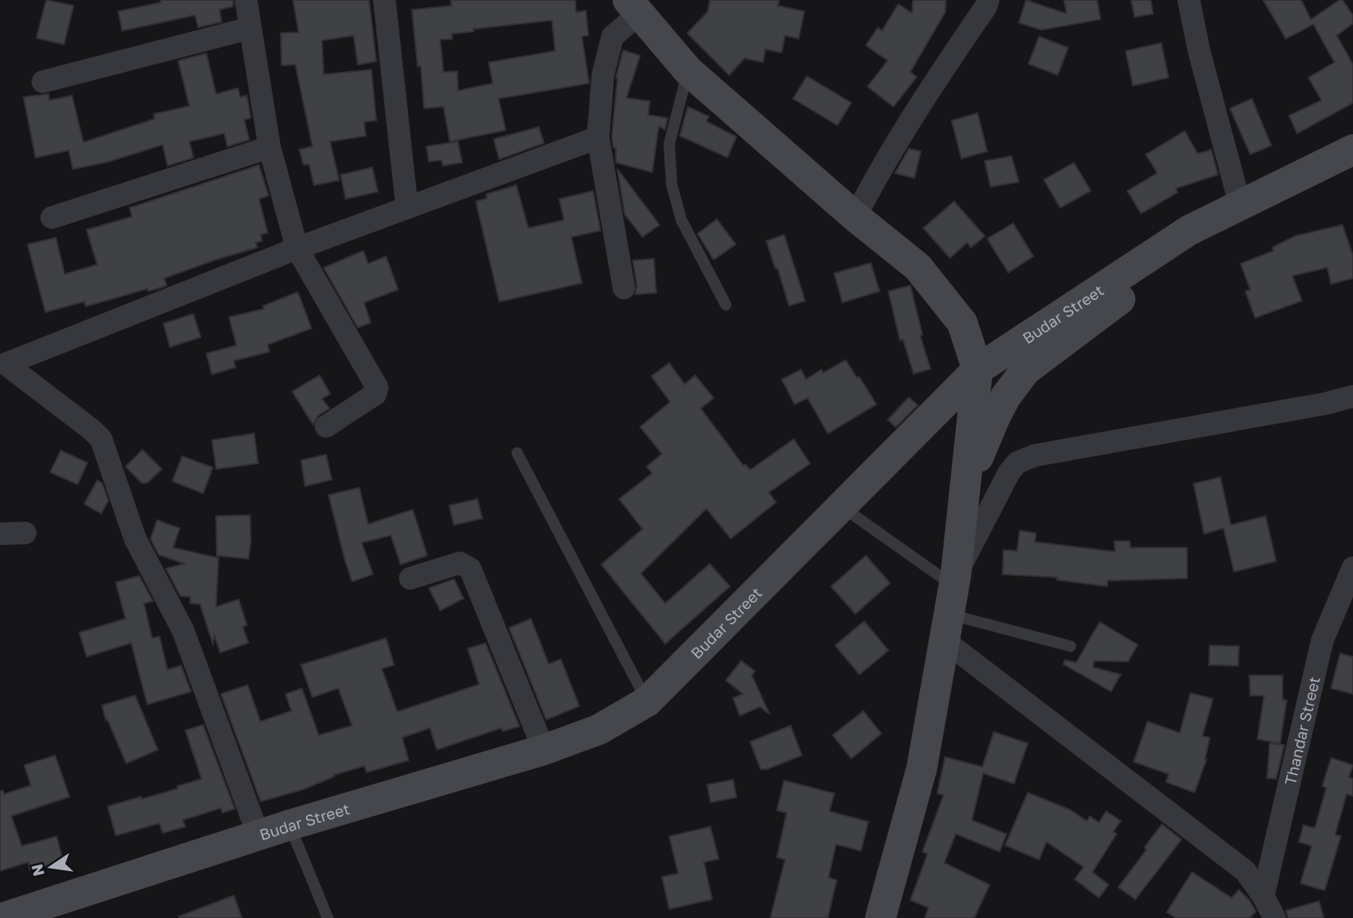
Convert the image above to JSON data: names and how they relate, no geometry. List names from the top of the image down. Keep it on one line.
{"streets":{"main road":["Budar Street"],"street":["Thandar Street"]},"north":"left"}
